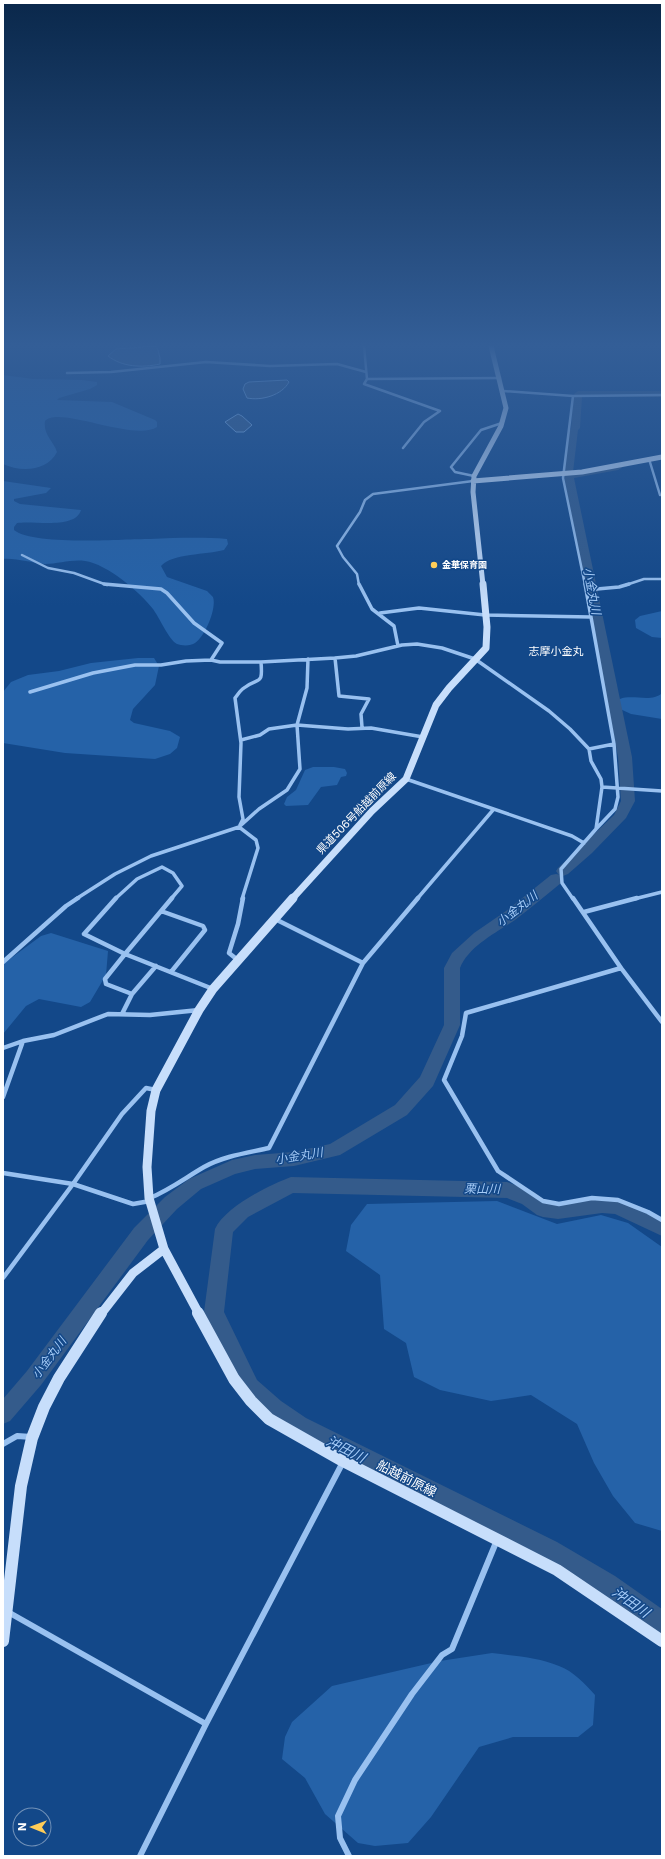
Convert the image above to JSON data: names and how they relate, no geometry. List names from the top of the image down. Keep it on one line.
{"streets":{"main road":["県道506号船越前原線","船越前原線"]},"crossings":[["県道506号船越前原線","船越前原線"]],"districts":["志摩小金丸"],"water":["小金丸川","栗山川","沖田川"],"places":["金華保育園"],"north":"left"}
